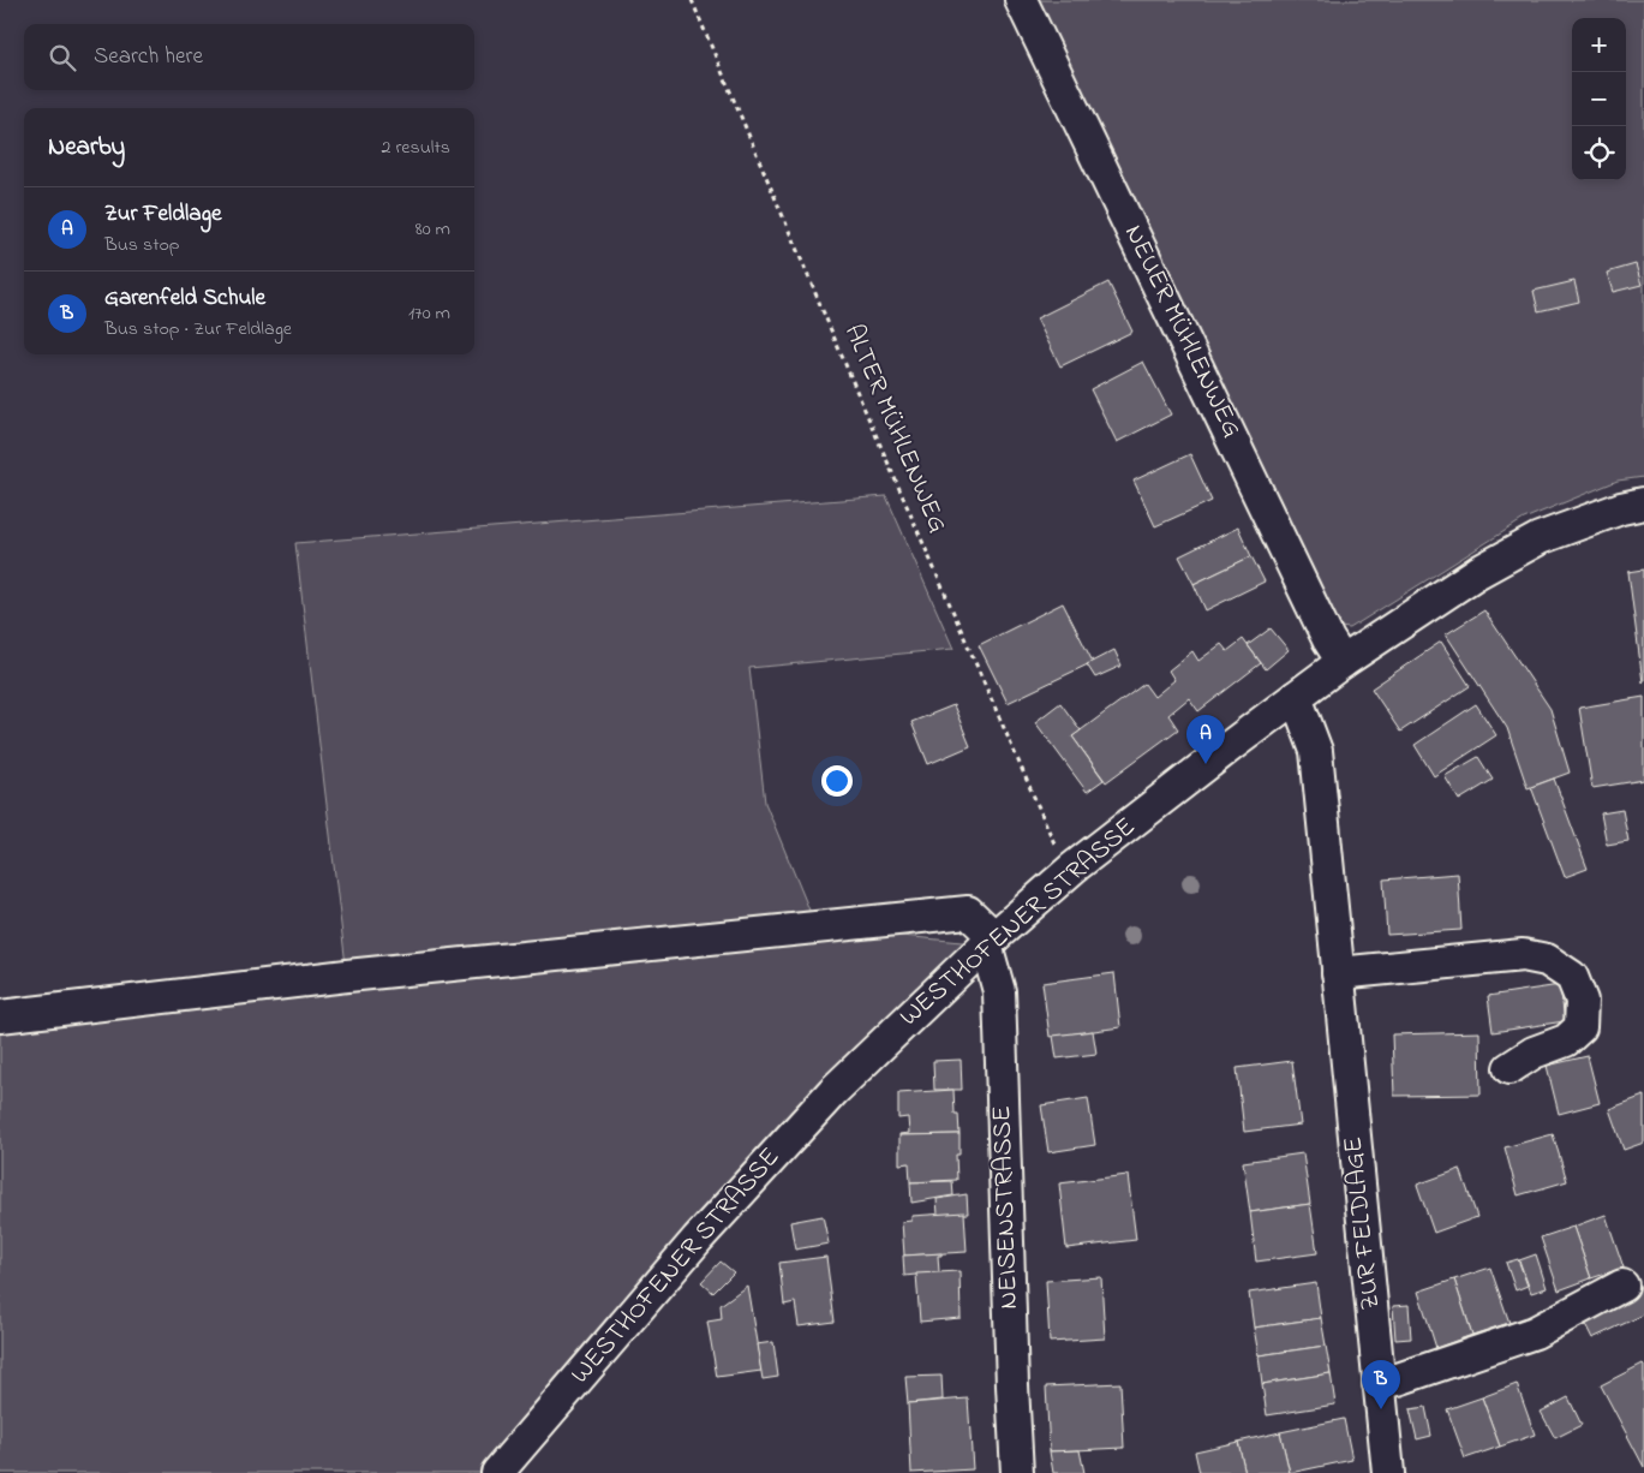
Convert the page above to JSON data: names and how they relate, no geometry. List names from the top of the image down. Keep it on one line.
{"streets":{"street":["NEUER MÜHLENWEG","WESTHOFENER STRASSE","NEISENSTRASSE","ZUR FELDLAGE"],"path":["ALTER MÜHLENWEG"]},"crossings":[["NEUER MÜHLENWEG","WESTHOFENER STRASSE"],["ALTER MÜHLENWEG","WESTHOFENER STRASSE"],["WESTHOFENER STRASSE","NEISENSTRASSE"],["WESTHOFENER STRASSE","ZUR FELDLAGE"]],"page":{"map_buttons":["+","−"],"search":"Search here","heading":["Nearby","2 results"],"list":[{"mark":"A","name":"Zur Feldlage","note":"Bus stop","value":"80 m"},{"mark":"B","name":"Garenfeld Schule","note":"Bus stop · Zur Feldlage","value":"170 m"}],"pins":["A","B"]}}
